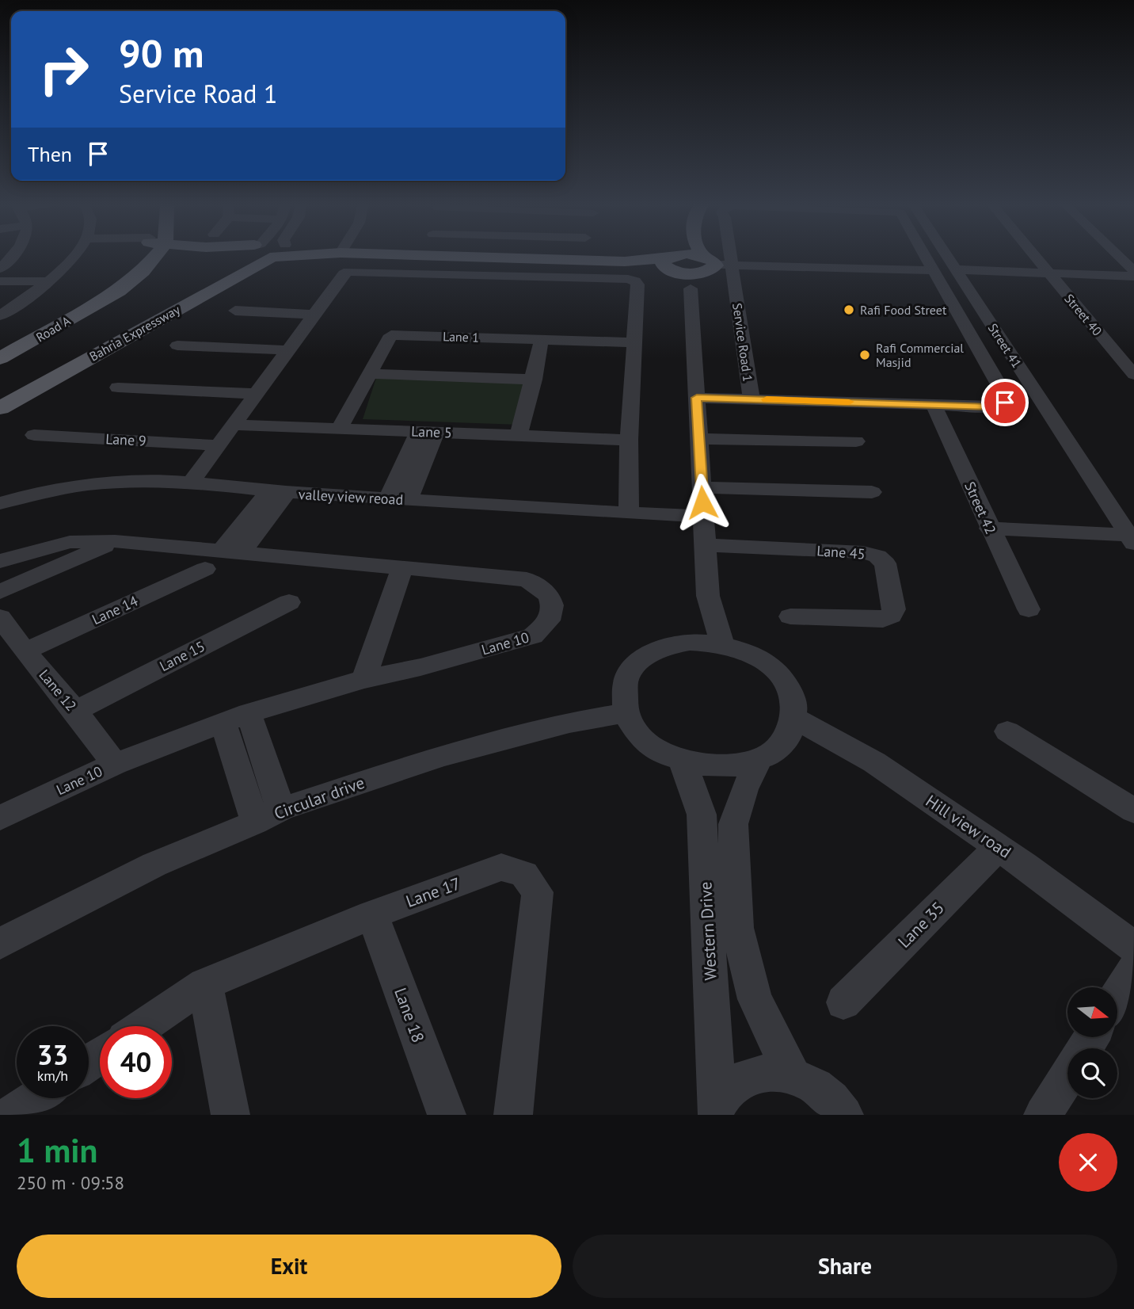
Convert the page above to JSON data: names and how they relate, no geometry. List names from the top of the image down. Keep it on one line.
{"streets":{"main road":["Road A","Bahria Expressway"],"street":["Street 40","Lane 1","Service Road 1","Street 41","Lane 5","Lane 9","valley view reoad","Street 42","Lane 45","Lane 14","Lane 10","Lane 15","Lane 12","Circular drive","Hill view road","Lane 17","Lane 35","Western Drive","Lane 18"]},"crossings":[["Lane 1","Lane 5"],["Service Road 1","Street 42"],["Lane 14","Lane 10"],["Lane 14","Lane 12"],["Lane 10","Lane 12"],["Lane 15","Lane 12"],["Circular drive","Hill view road"],["Circular drive","Western Drive"],["Hill view road","Lane 35"],["Hill view road","Western Drive"],["Lane 17","Lane 18"]],"places":["Rafi Food Street","Rafi Commercial Masjid"],"north":"right","page":{"turn":["90 m","Service Road 1"],"then":"Then","speed":"33 km/h","limit":"40","heading":["1 min","250 m · 09:58"],"buttons":["Exit","Share"]}}
